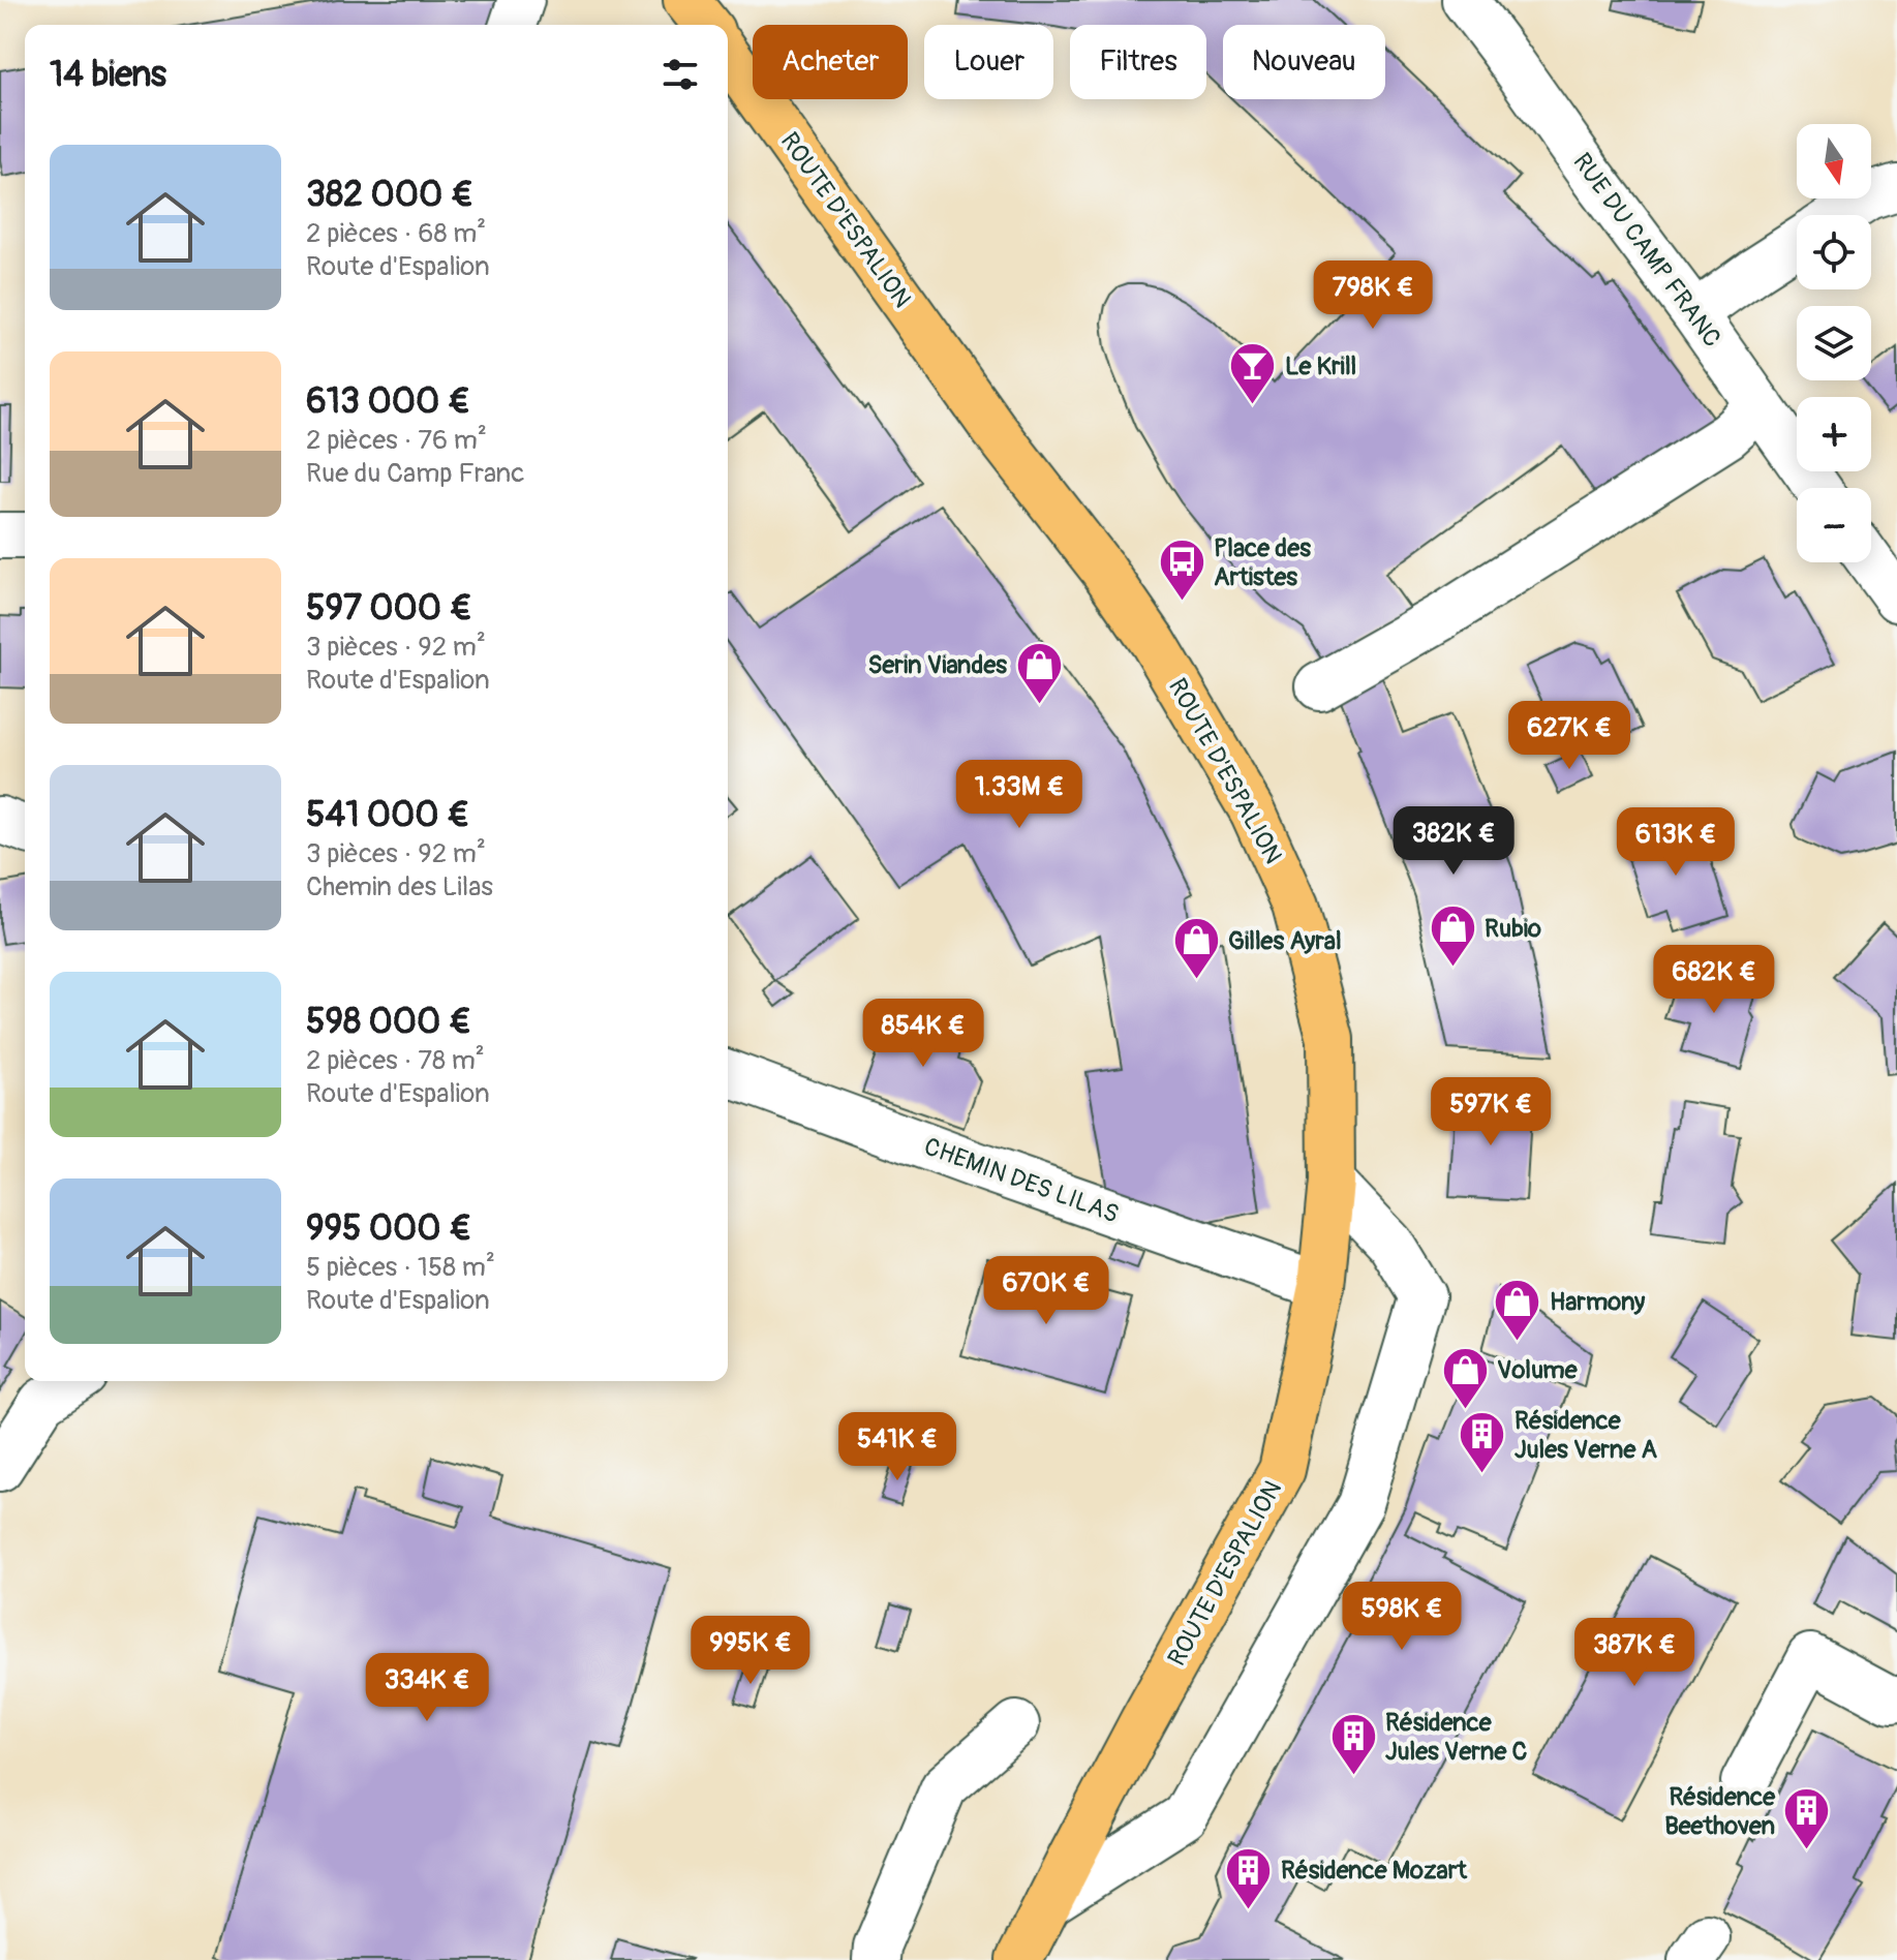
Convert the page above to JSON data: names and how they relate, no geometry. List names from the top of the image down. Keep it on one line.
{"streets":{"main road":["ROUTE D'ESPALION"],"street":["RUE DU CAMP FRANC","CHEMIN DES LILAS"]},"crossings":[["ROUTE D'ESPALION","CHEMIN DES LILAS"]],"places":{"bar":["Le Krill"],"bus stop":["Place des Artistes"],"shop":["Serin Viandes","Rubio","Gilles Ayral","Harmony","Volume"],"building":["Résidence Jules Verne A","Résidence Jules Verne C","Résidence Beethoven","Résidence Mozart"]},"north":"bottom","page":{"chip":["Acheter","Louer","Filtres","Nouveau"],"heading":"14 biens","map_buttons":["+","−"],"list":[{"name":"382 000 €","note":"2 pièces · 68 m² · Route d'Espalion"},{"name":"613 000 €","note":"2 pièces · 76 m² · Rue du Camp Franc"},{"name":"597 000 €","note":"3 pièces · 92 m² · Route d'Espalion"},{"name":"541 000 €","note":"3 pièces · 92 m² · Chemin des Lilas"},{"name":"598 000 €","note":"2 pièces · 78 m² · Route d'Espalion"},{"name":"995 000 €","note":"5 pièces · 158 m² · Route d'Espalion"}],"price":["798K €","627K €","1.33M €","382K €","613K €","682K €","854K €","597K €","670K €","541K €","598K €","995K €","387K €","334K €"]}}
